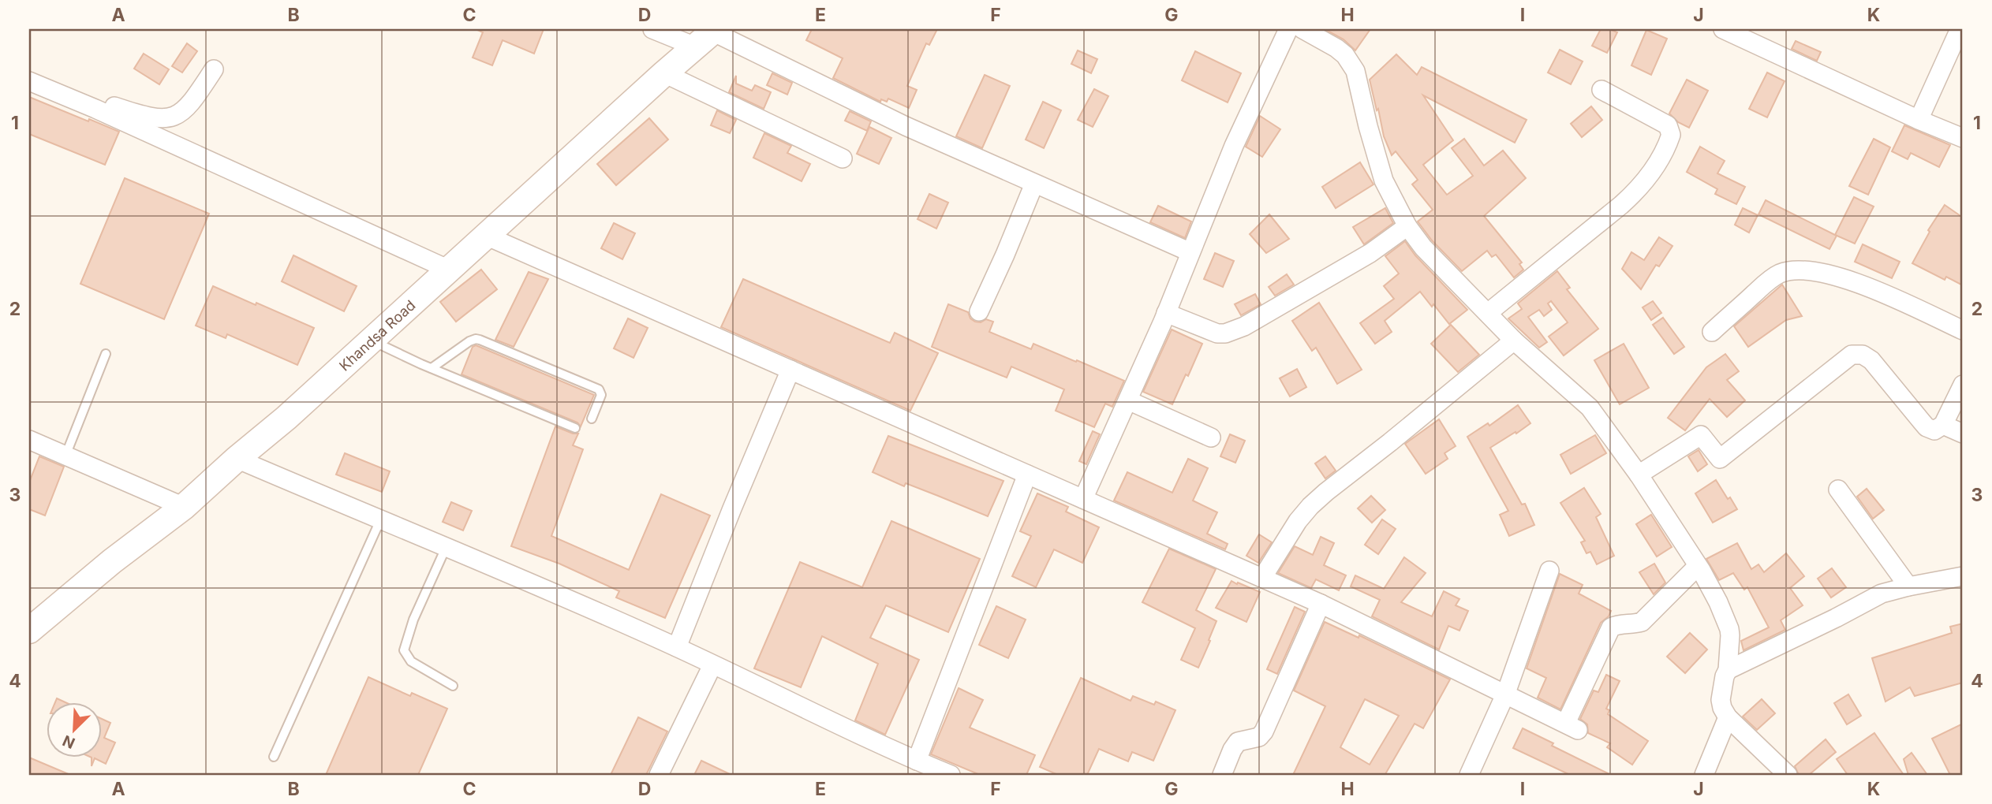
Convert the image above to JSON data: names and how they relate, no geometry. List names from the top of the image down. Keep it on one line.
{"streets":{"street":["Khandsa Road"]},"north":"bottom left","grid":{"columns":["A","B","C","D","E","F","G","H","I","J","K"],"rows":["1","2","3","4"]}}
